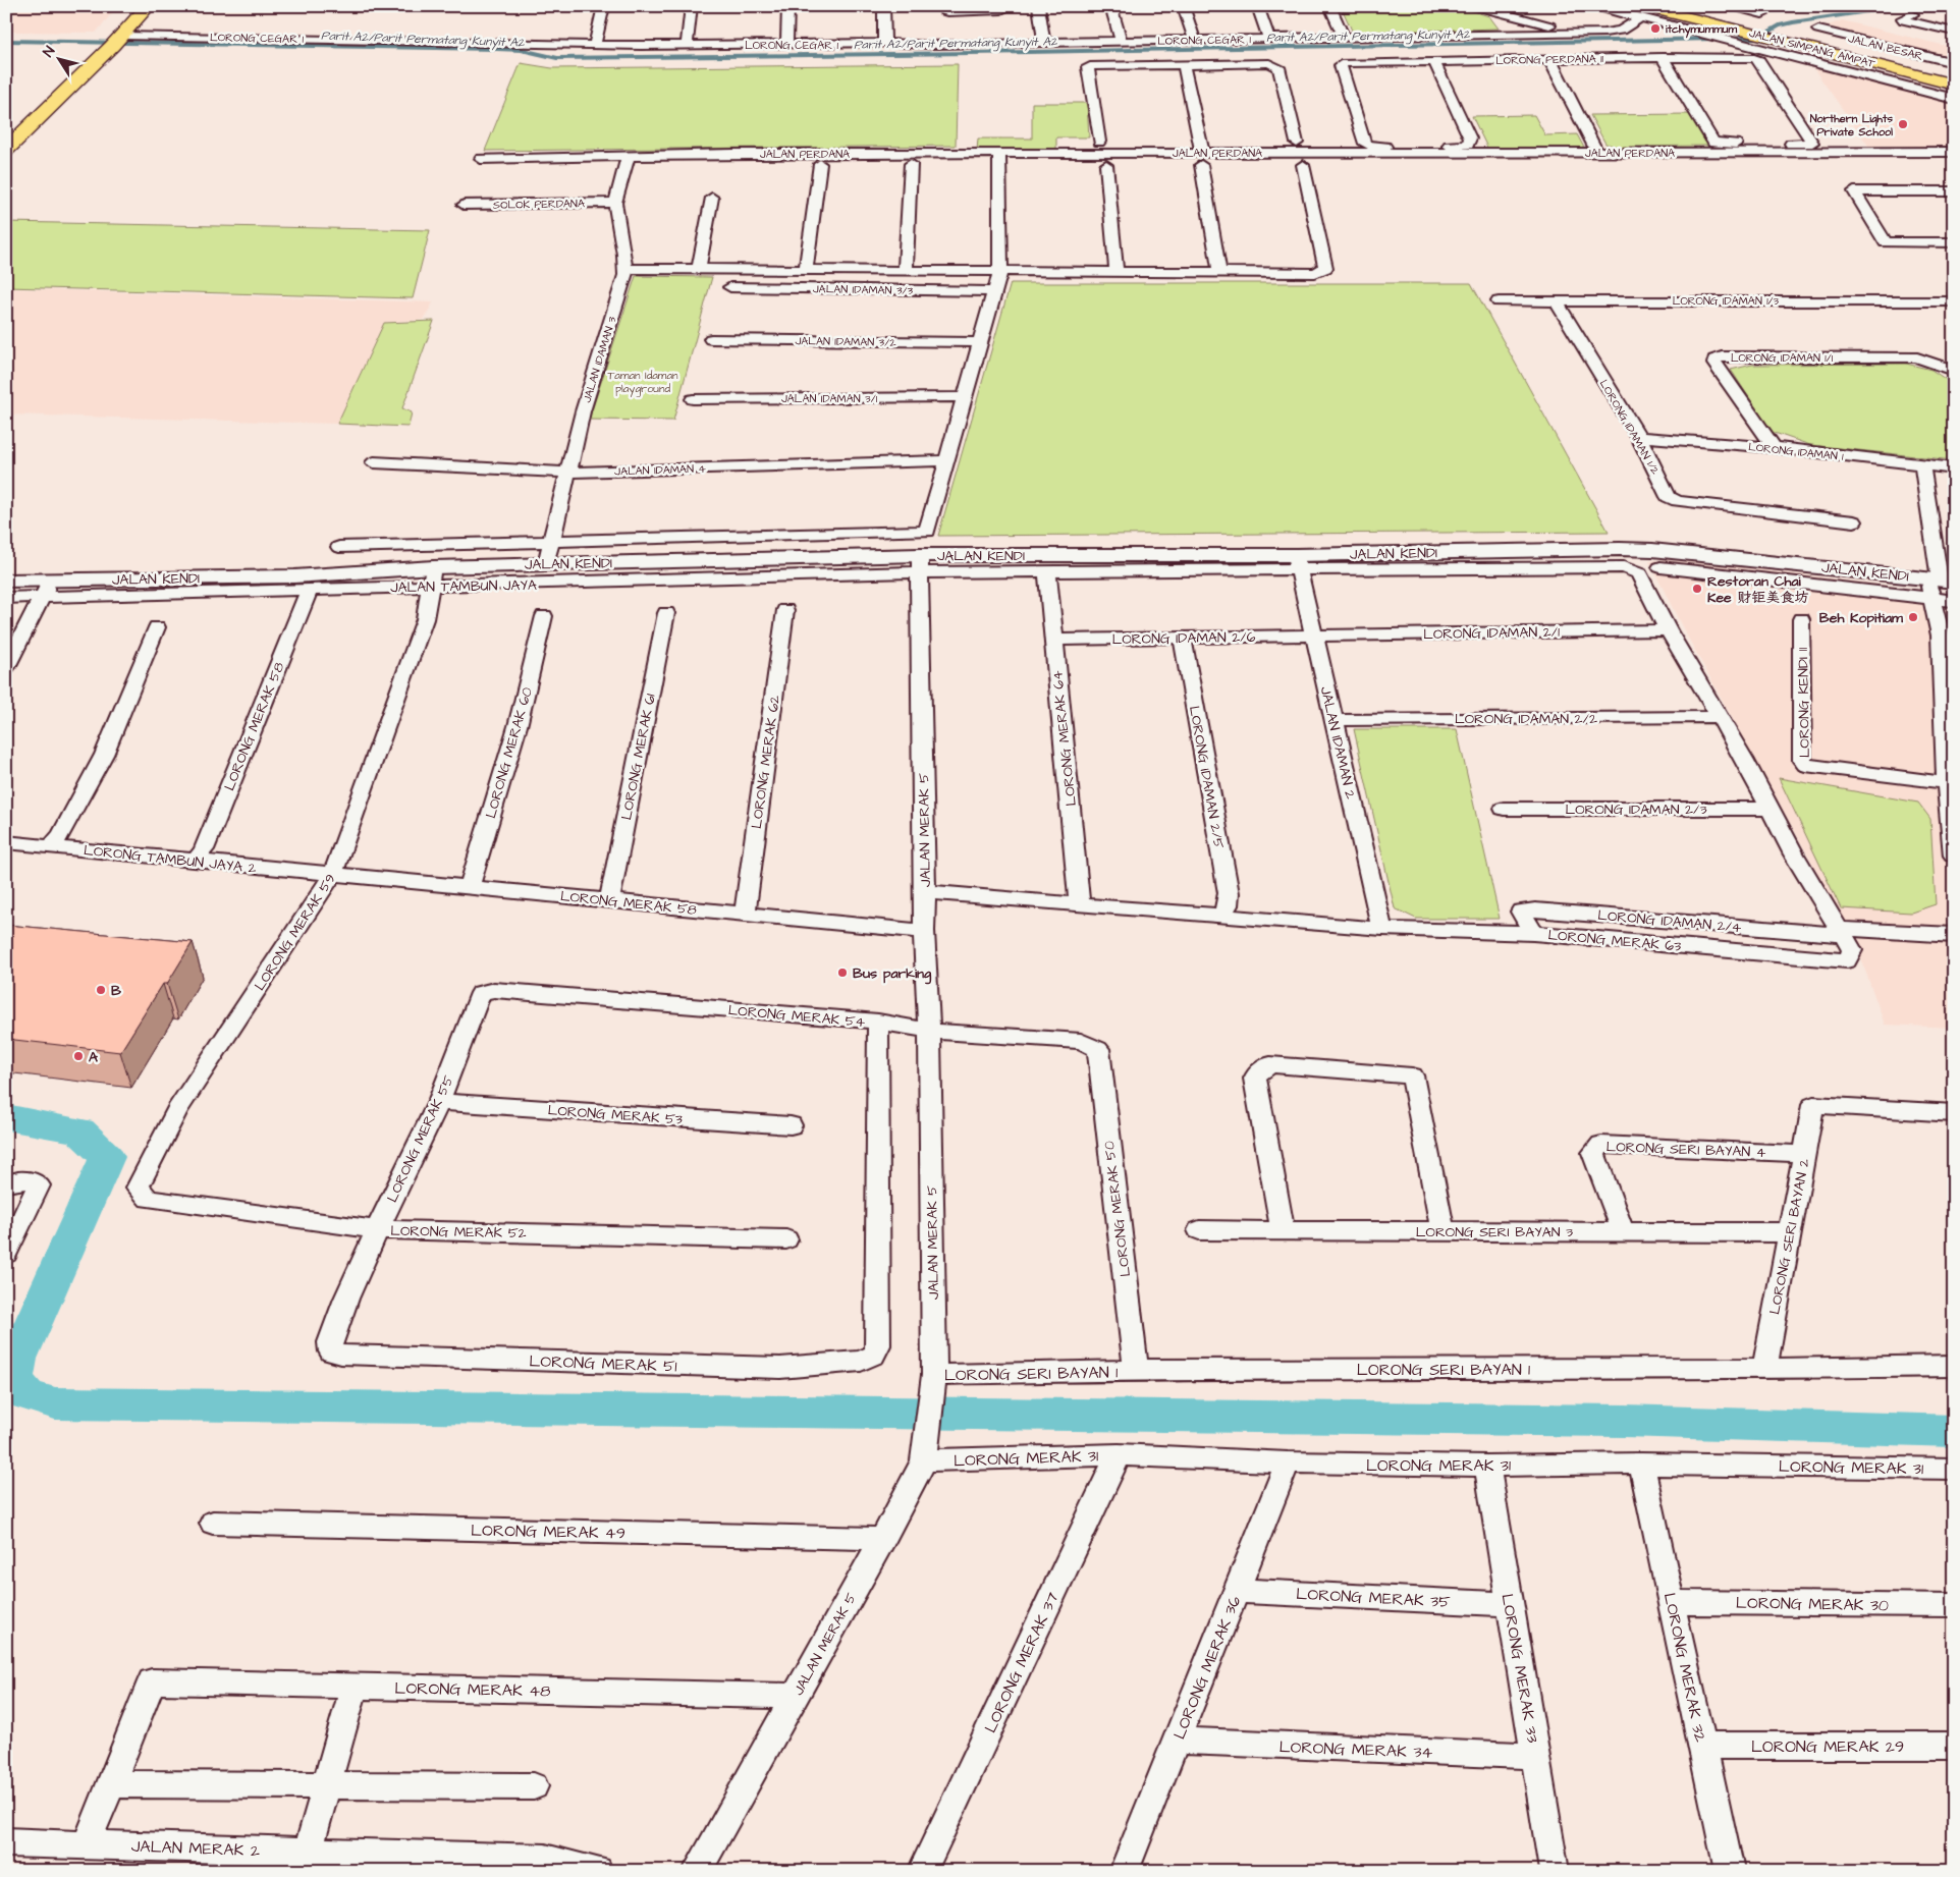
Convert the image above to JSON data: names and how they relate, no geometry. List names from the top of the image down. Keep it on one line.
{"streets":{"main road":["JALAN SIMPANG AMPAT"],"street":["LORONG CEGAR 1","JALAN BESAR","LORONG PERDANA 11","JALAN PERDANA","SOLOK PERDANA","JALAN IDAMAN 3/3","LORONG IDAMAN 1/3","JALAN IDAMAN 3/2","LORONG IDAMAN 1/1","JALAN IDAMAN 3","JALAN IDAMAN 3/1","LORONG IDAMAN 1/2","LORONG IDAMAN 1","JALAN IDAMAN 4","JALAN KENDI","JALAN TAMBUN JAYA","LORONG IDAMAN 2/1","LORONG IDAMAN 2/6","LORONG KENDI 11","LORONG IDAMAN 2/2","LORONG MERAK 58","LORONG MERAK 64","JALAN IDAMAN 2","LORONG MERAK 60","LORONG MERAK 61","LORONG MERAK 62","LORONG IDAMAN 2/5","LORONG IDAMAN 2/3","JALAN MERAK 5","LORONG TAMBUN JAYA 2","LORONG IDAMAN 2/4","LORONG MERAK 59","LORONG MERAK 63","LORONG MERAK 54","LORONG MERAK 53","LORONG MERAK 55","LORONG SERI BAYAN 4","LORONG MERAK 50","LORONG MERAK 52","LORONG SERI BAYAN 3","LORONG SERI BAYAN 2","LORONG MERAK 51","LORONG SERI BAYAN 1","LORONG MERAK 31","LORONG MERAK 49","LORONG MERAK 35","LORONG MERAK 30","LORONG MERAK 37","LORONG MERAK 36","LORONG MERAK 32","LORONG MERAK 33","LORONG MERAK 48","LORONG MERAK 29","LORONG MERAK 34","JALAN MERAK 2"]},"crossings":[["LORONG CEGAR 1","JALAN SIMPANG AMPAT"],["JALAN PERDANA","JALAN IDAMAN 3"],["SOLOK PERDANA","JALAN IDAMAN 3"],["LORONG IDAMAN 1/3","LORONG IDAMAN 1/2"],["LORONG IDAMAN 1/1","LORONG IDAMAN 1"],["JALAN IDAMAN 3","JALAN IDAMAN 4"],["JALAN IDAMAN 3","JALAN KENDI"],["LORONG IDAMAN 1/2","LORONG IDAMAN 1"],["JALAN IDAMAN 4","JALAN KENDI"],["JALAN KENDI","JALAN TAMBUN JAYA"],["JALAN KENDI","LORONG IDAMAN 2/1"],["JALAN KENDI","LORONG MERAK 64"],["JALAN KENDI","JALAN IDAMAN 2"],["JALAN KENDI","JALAN MERAK 5"],["JALAN KENDI","LORONG MERAK 59"],["JALAN TAMBUN JAYA","LORONG MERAK 58"],["JALAN TAMBUN JAYA","JALAN MERAK 5"],["JALAN TAMBUN JAYA","LORONG MERAK 59"],["LORONG IDAMAN 2/1","LORONG IDAMAN 2/6"],["LORONG IDAMAN 2/1","JALAN IDAMAN 2"],["LORONG IDAMAN 2/6","LORONG MERAK 64"],["LORONG IDAMAN 2/6","JALAN IDAMAN 2"],["LORONG IDAMAN 2/6","LORONG IDAMAN 2/5"],["LORONG IDAMAN 2/2","JALAN IDAMAN 2"],["LORONG MERAK 58","LORONG MERAK 60"],["LORONG MERAK 58","LORONG MERAK 61"],["LORONG MERAK 58","LORONG MERAK 62"],["LORONG MERAK 58","JALAN MERAK 5"],["LORONG MERAK 58","LORONG TAMBUN JAYA 2"],["LORONG MERAK 58","LORONG MERAK 59"],["LORONG MERAK 64","LORONG MERAK 63"],["JALAN IDAMAN 2","LORONG MERAK 63"],["LORONG IDAMAN 2/5","LORONG MERAK 63"],["JALAN MERAK 5","LORONG MERAK 63"],["JALAN MERAK 5","LORONG MERAK 54"],["JALAN MERAK 5","LORONG SERI BAYAN 1"],["JALAN MERAK 5","LORONG MERAK 31"],["JALAN MERAK 5","LORONG MERAK 49"],["JALAN MERAK 5","LORONG MERAK 48"],["LORONG TAMBUN JAYA 2","LORONG MERAK 59"],["LORONG IDAMAN 2/4","LORONG MERAK 63"],["LORONG MERAK 59","LORONG MERAK 52"],["LORONG MERAK 54","LORONG MERAK 55"],["LORONG MERAK 54","LORONG MERAK 50"],["LORONG MERAK 54","LORONG MERAK 51"],["LORONG MERAK 53","LORONG MERAK 55"],["LORONG MERAK 55","LORONG MERAK 52"],["LORONG MERAK 55","LORONG MERAK 51"],["LORONG SERI BAYAN 4","LORONG SERI BAYAN 3"],["LORONG SERI BAYAN 4","LORONG SERI BAYAN 2"],["LORONG MERAK 50","LORONG SERI BAYAN 1"],["LORONG SERI BAYAN 3","LORONG SERI BAYAN 2"],["LORONG SERI BAYAN 2","LORONG SERI BAYAN 1"],["LORONG MERAK 31","LORONG MERAK 37"],["LORONG MERAK 31","LORONG MERAK 36"],["LORONG MERAK 31","LORONG MERAK 32"],["LORONG MERAK 31","LORONG MERAK 33"],["LORONG MERAK 35","LORONG MERAK 36"],["LORONG MERAK 35","LORONG MERAK 33"],["LORONG MERAK 30","LORONG MERAK 32"],["LORONG MERAK 36","LORONG MERAK 34"],["LORONG MERAK 32","LORONG MERAK 29"],["LORONG MERAK 33","LORONG MERAK 34"]],"water":["Parit A2/Parit Permatang Kunyit A2"],"parks":["Taman Idaman playground"],"places":["itchymummum","Northern Lights Private School","Restoran Chai Kee 财钜美食坊","Beh Kopitiam","Bus parking","B","A"],"north":"top left"}
